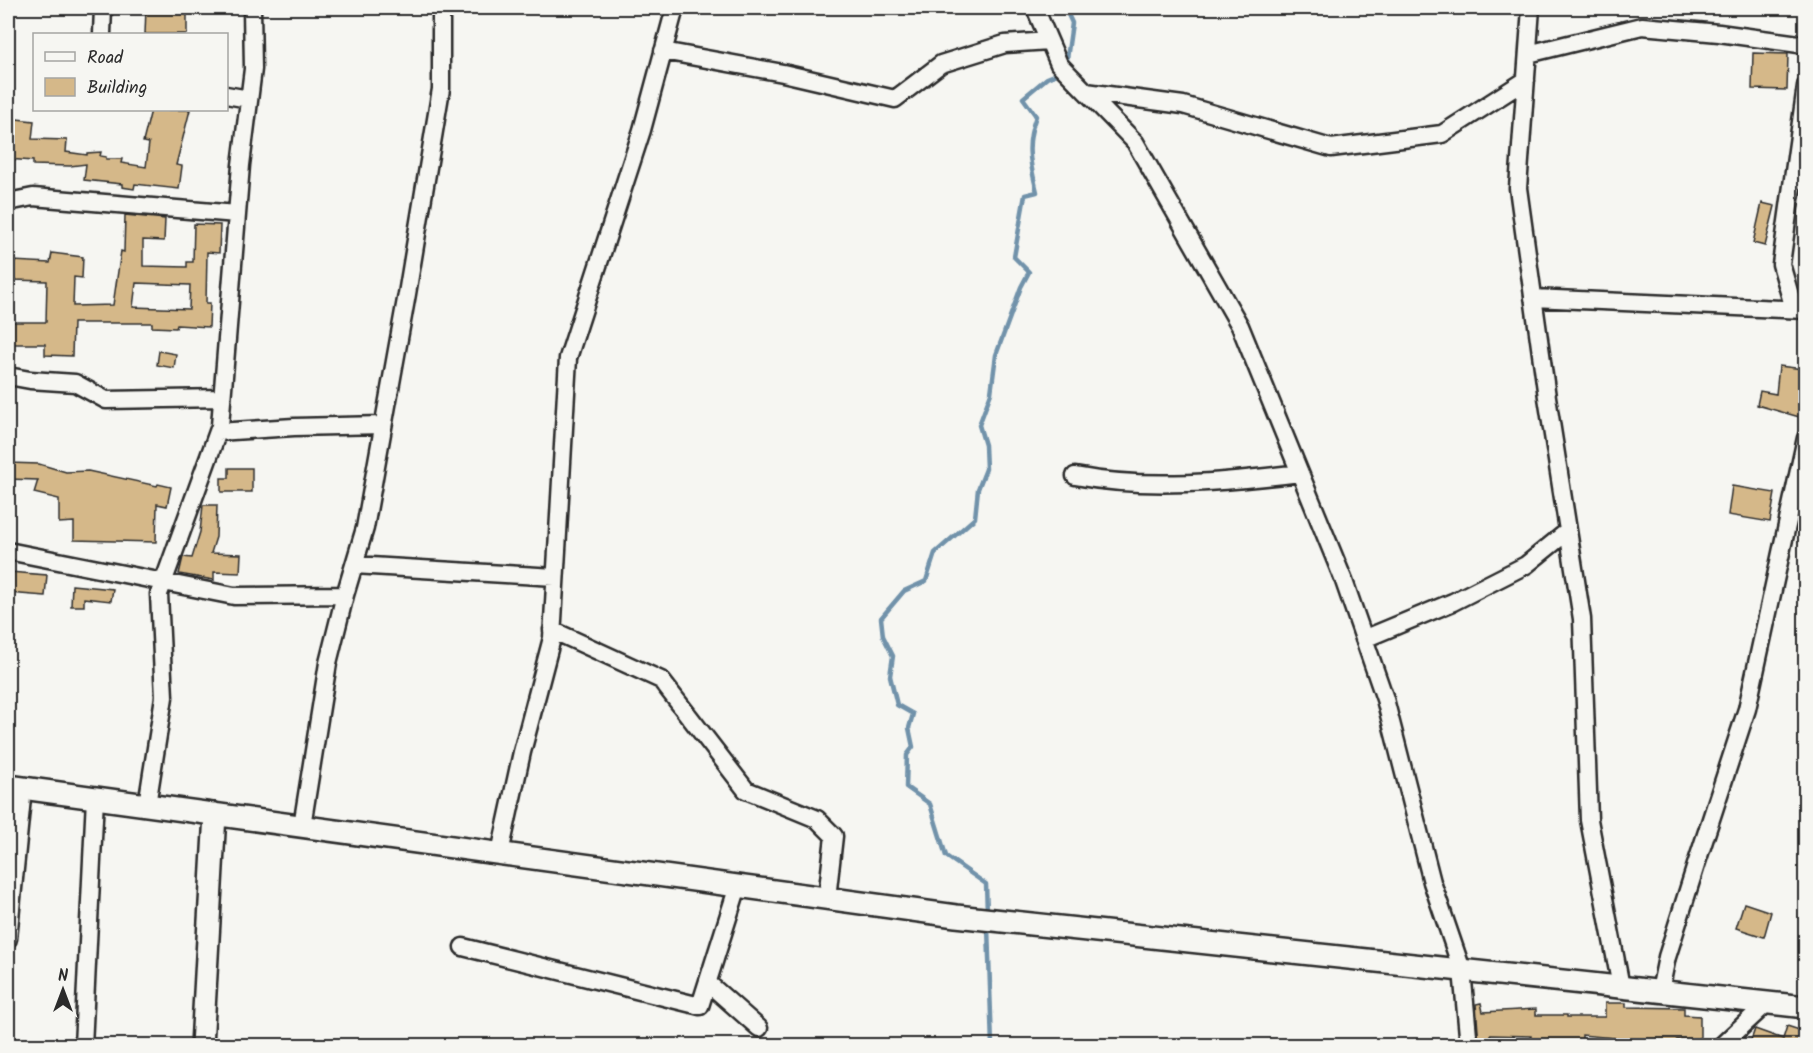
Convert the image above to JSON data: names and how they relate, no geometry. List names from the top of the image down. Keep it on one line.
{"legend":["Road","Building"],"north":"top"}
